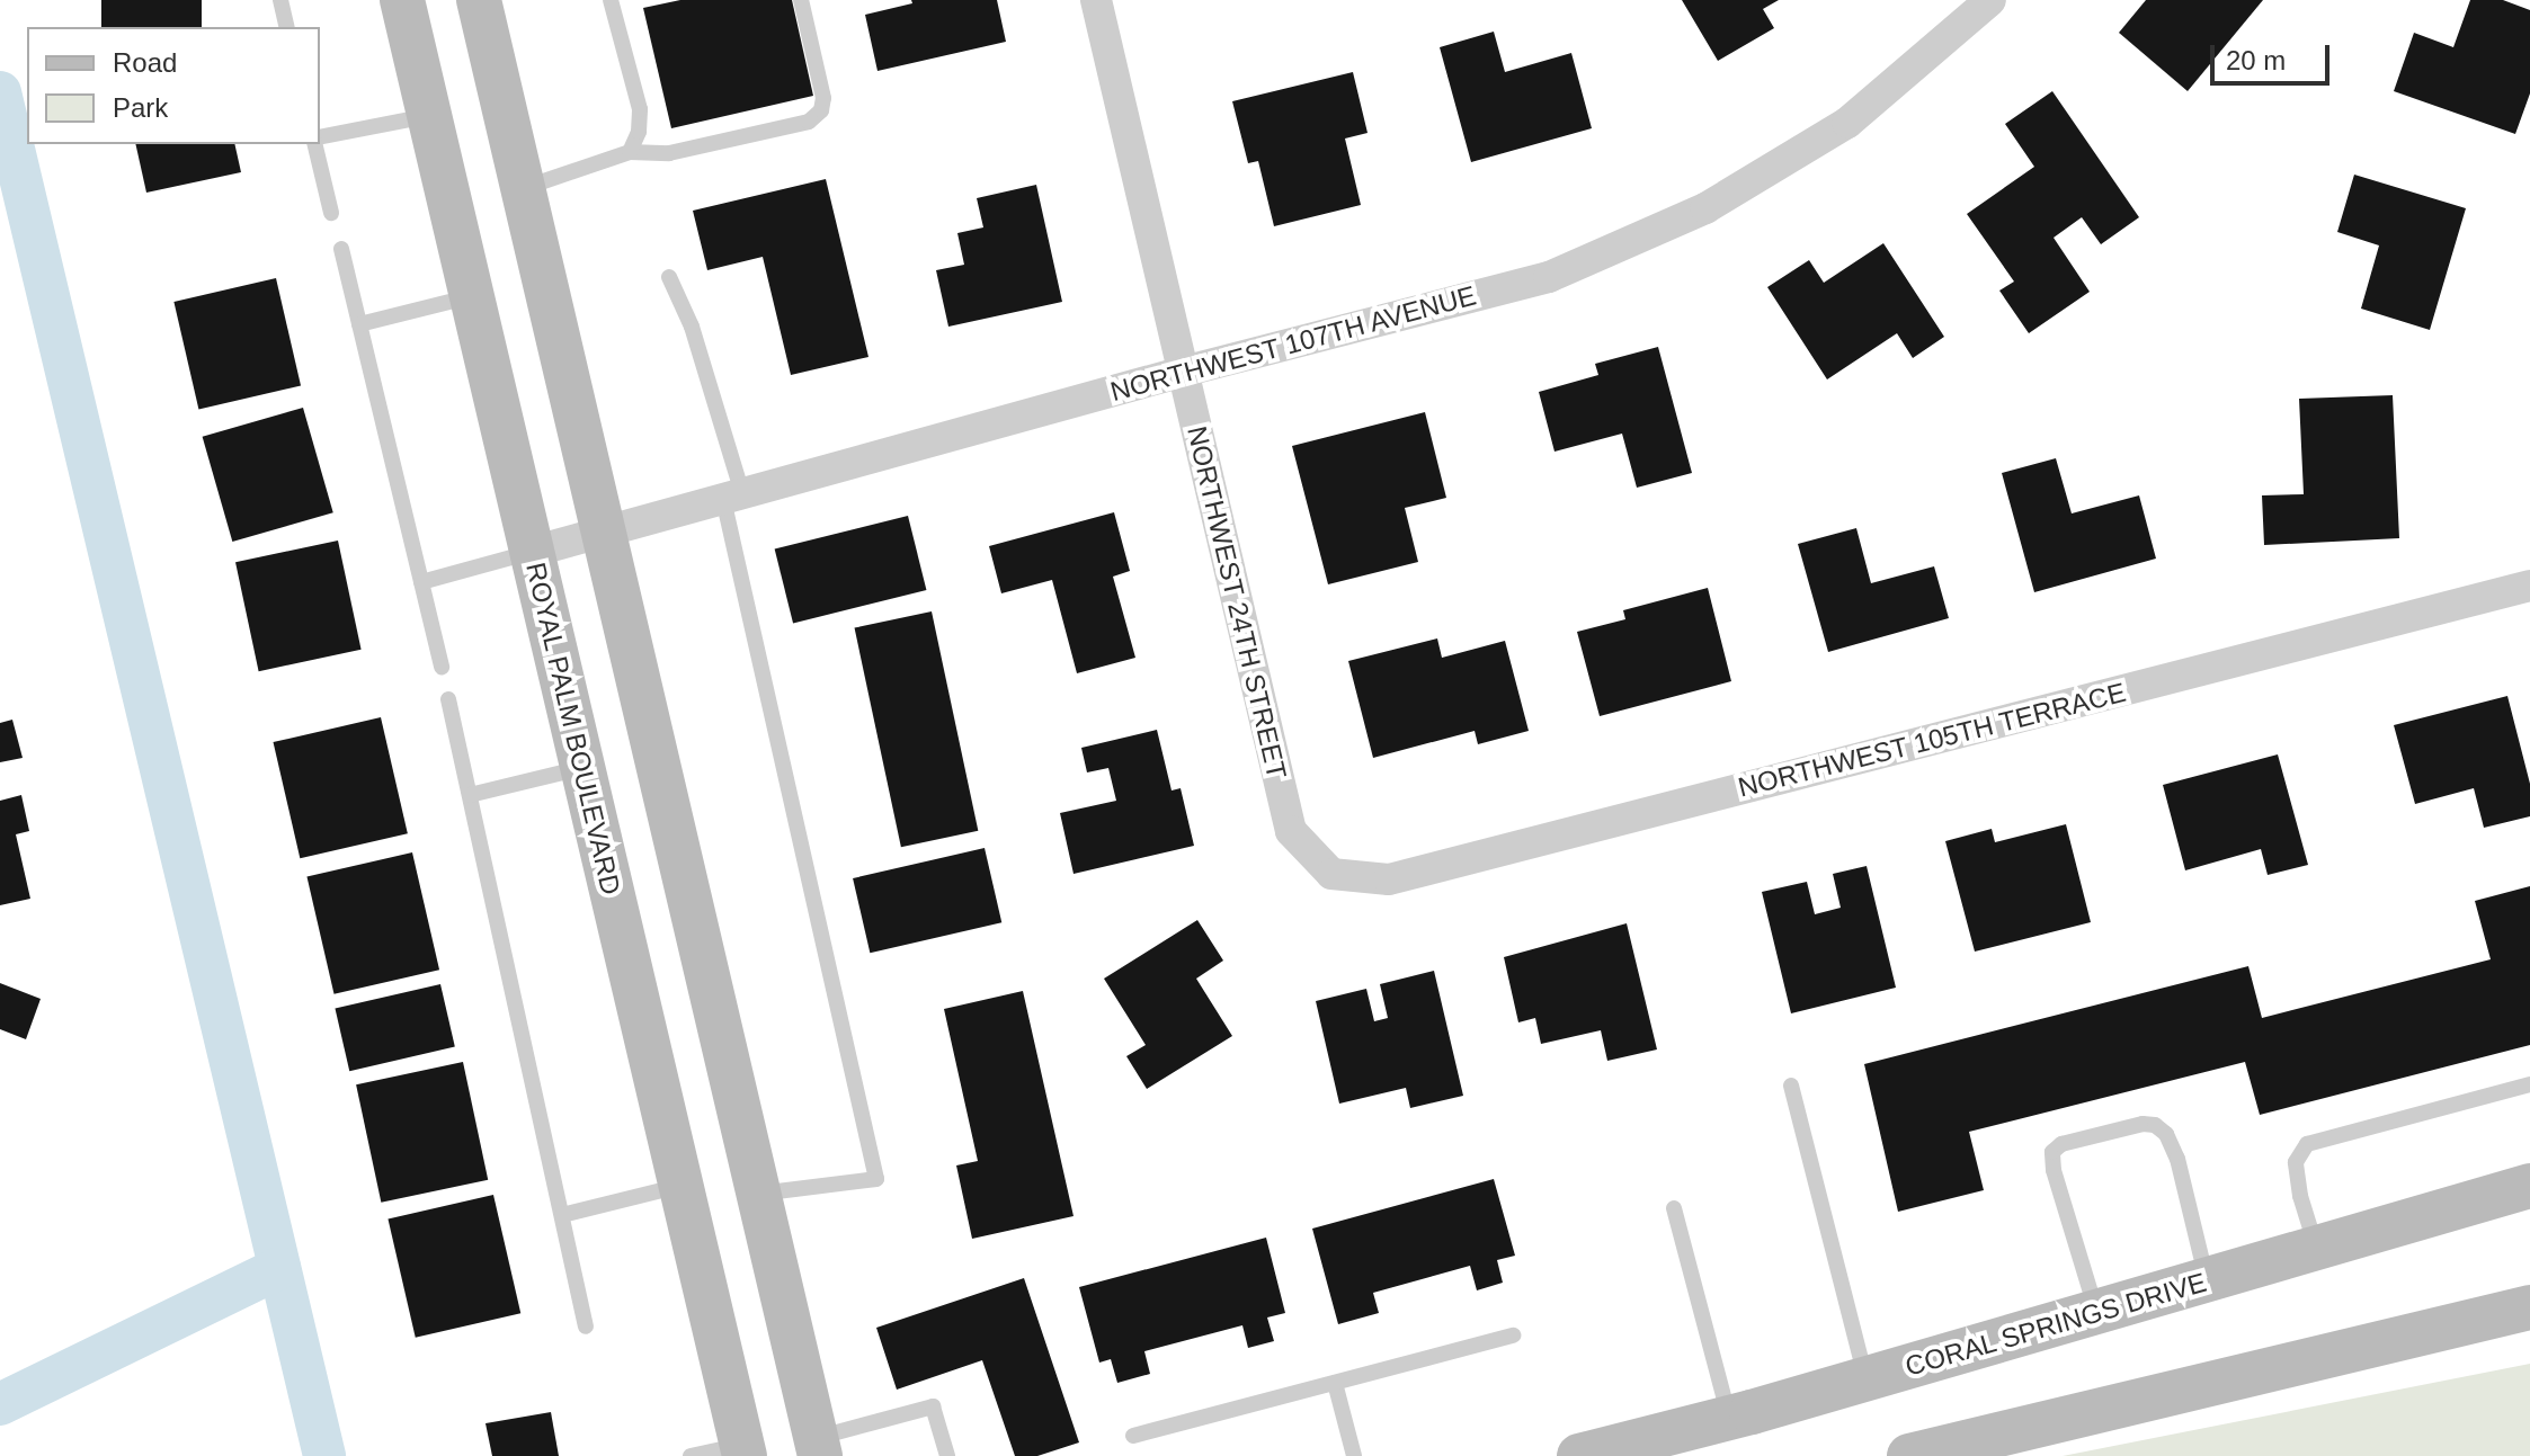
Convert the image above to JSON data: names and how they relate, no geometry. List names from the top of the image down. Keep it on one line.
{"streets":{"main road":["ROYAL PALM BOULEVARD","CORAL SPRINGS DRIVE"],"street":["NORTHWEST 107TH AVENUE","NORTHWEST 24TH STREET","NORTHWEST 105TH TERRACE"]},"crossings":[["NORTHWEST 107TH AVENUE","NORTHWEST 24TH STREET"],["NORTHWEST 107TH AVENUE","ROYAL PALM BOULEVARD"],["NORTHWEST 24TH STREET","NORTHWEST 105TH TERRACE"]],"legend":["Road","Park"],"scale_bar":"20 m"}
